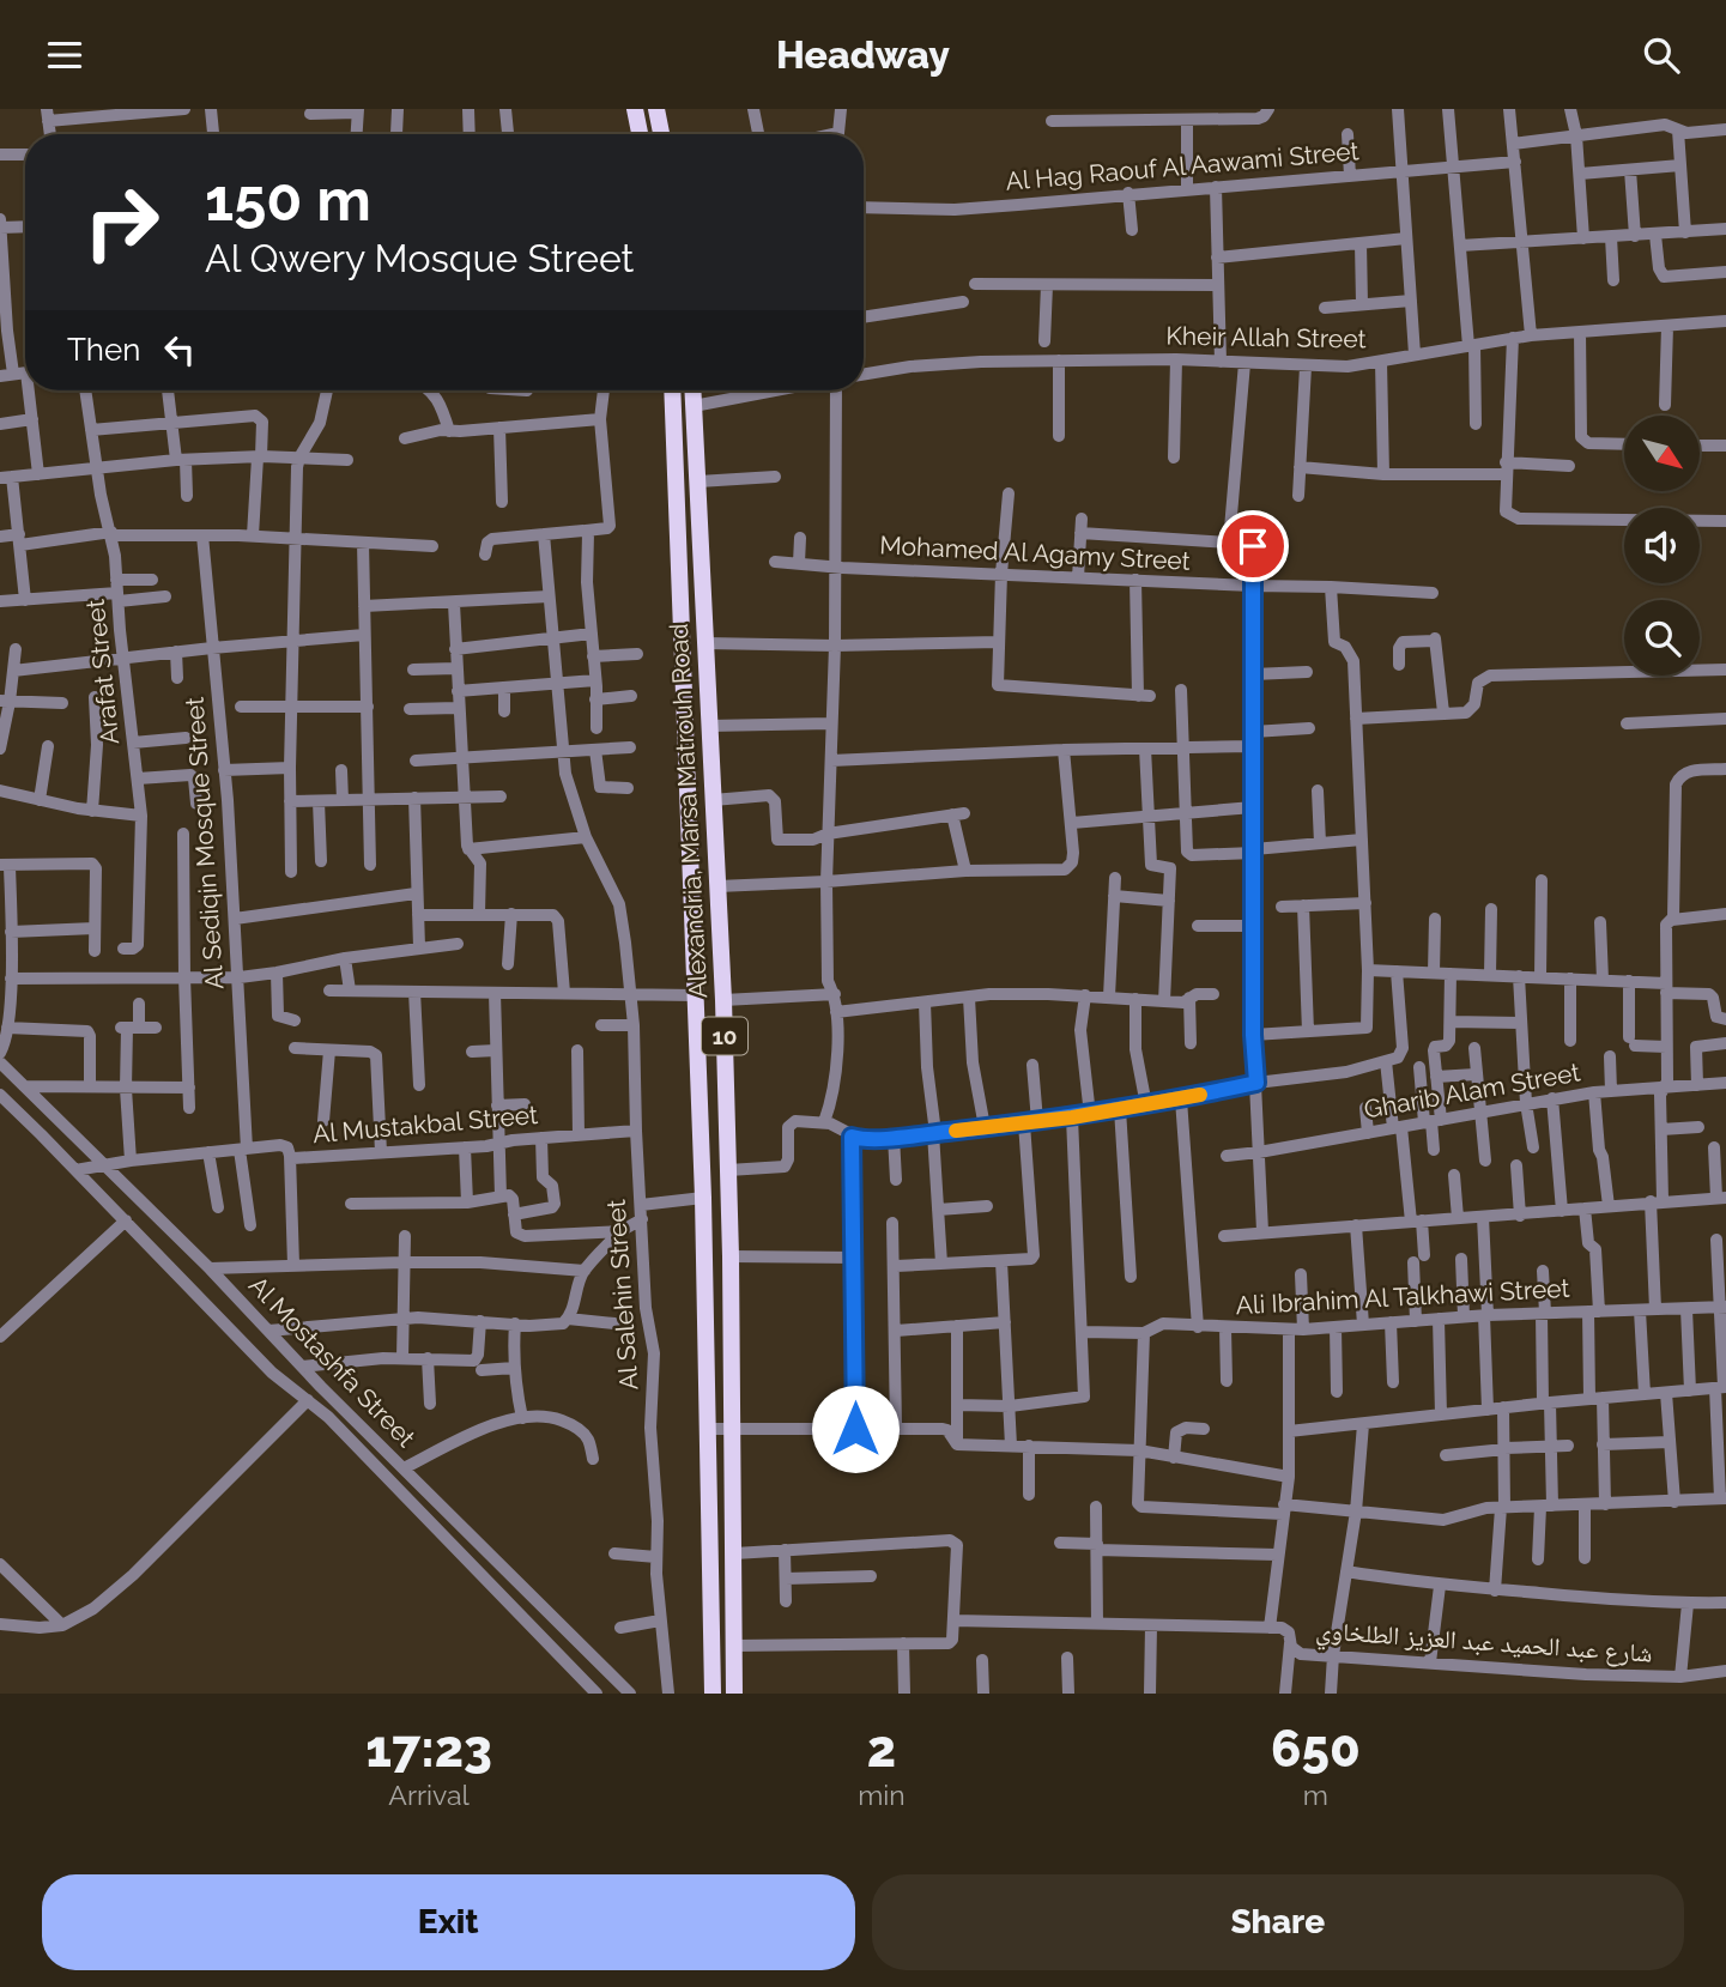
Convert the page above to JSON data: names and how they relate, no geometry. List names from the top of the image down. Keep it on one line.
{"streets":{"main road":["Alexandria, Marsa Matrouh Road","10"],"street":["Al Hag Raouf Al Aawami Street","Kheir Allah Street","Mohamed Al Agamy Street","Arafat Street","Al Sediqin Mosque Street","Gharib Alam Street","Al Mustakbal Street","Al Salehin Street","Ali Ibrahim Al Talkhawi Street","Al Mostashfa Street","شارع عبد الحميد عبد العزيز الطلخاوي"]},"crossings":[["Al Sediqin Mosque Street","Al Mustakbal Street"],["Al Mustakbal Street","Al Salehin Street"],["Al Mustakbal Street","Al Mostashfa Street"]],"north":"bottom right","page":{"header":"Headway","turn":["150 m","Al Qwery Mosque Street"],"then":"Then","eta":["17:23","Arrival","2","min","650","m"],"buttons":["Exit","Share"]}}
